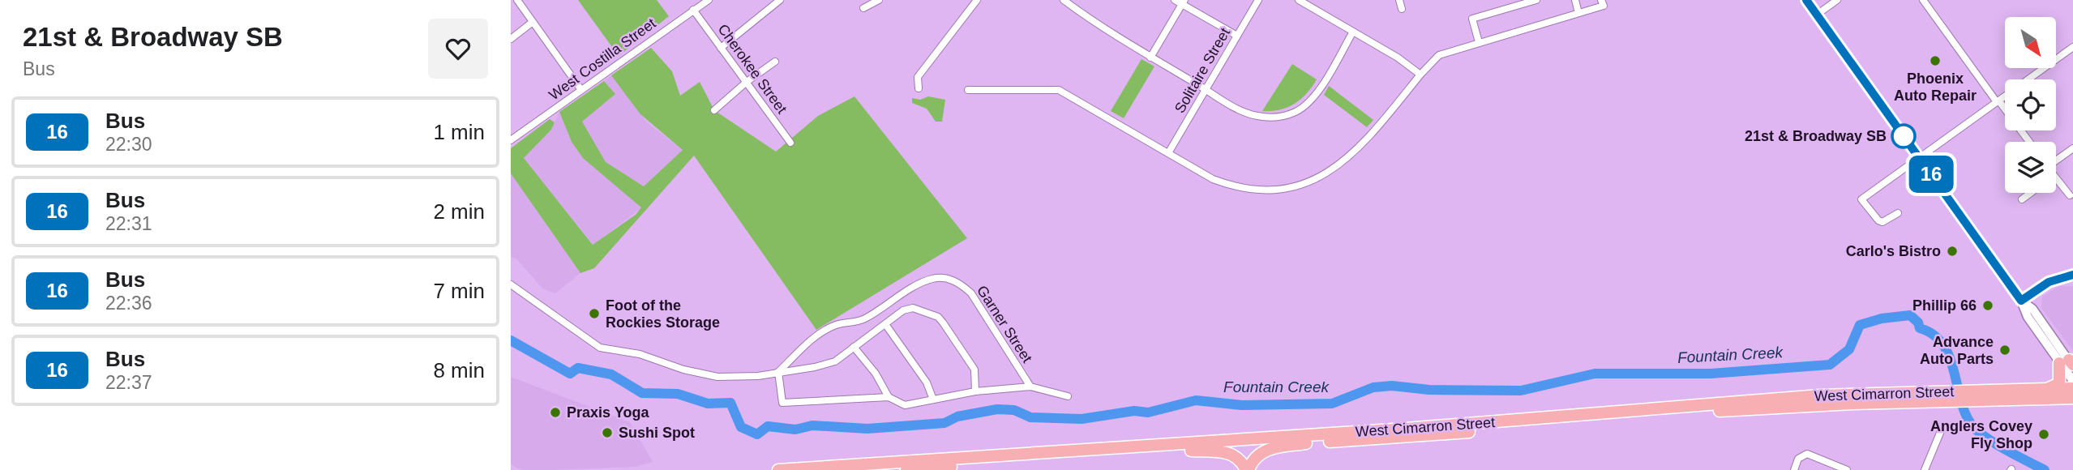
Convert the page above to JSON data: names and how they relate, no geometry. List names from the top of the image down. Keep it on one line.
{"streets":{"highway":["West Cimarron Street"],"street":["West Costilla Street","Cherokee Street","Solitaire Street","Garner Street"]},"crossings":[["West Costilla Street","Cherokee Street"]],"water":["Fountain Creek"],"places":["Phoenix Auto Repair","21st & Broadway SB","Carlo's Bistro","Phillip 66","Foot of the Rockies Storage","Advance Auto Parts","Praxis Yoga","Sushi Spot","Anglers Covey Fly Shop"],"lines":["bus line 16"],"north":"bottom right","page":{"heading":["21st & Broadway SB","Bus"],"on_map":"16","list":[{"mark":"16","name":"Bus","note":"22:30","value":"1 min"},{"mark":"16","name":"Bus","note":"22:31","value":"2 min"},{"mark":"16","name":"Bus","note":"22:36","value":"7 min"},{"mark":"16","name":"Bus","note":"22:37","value":"8 min"}]}}
